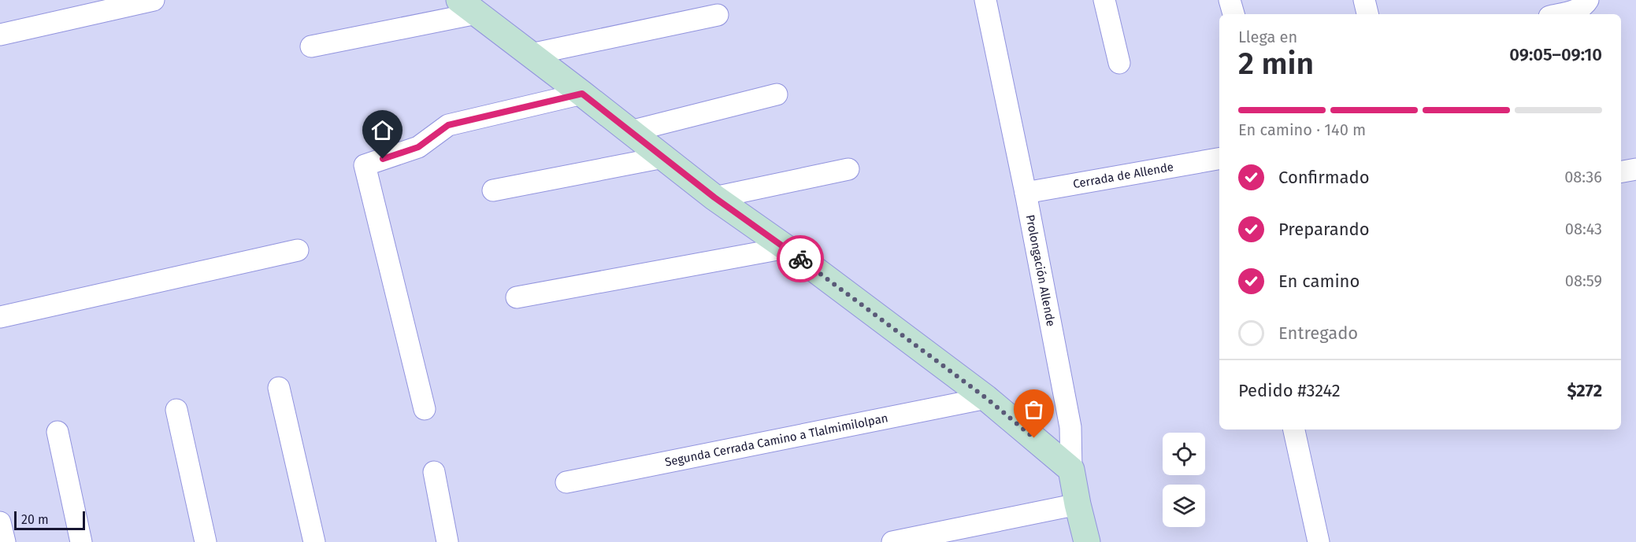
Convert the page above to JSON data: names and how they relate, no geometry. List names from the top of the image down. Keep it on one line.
{"streets":{"street":["Cerrada de Allende","Prolongación Allende","Segunda Cerrada Camino a Tlalmimilolpan"]},"crossings":[["Cerrada de Allende","Prolongación Allende"]],"scale_bar":"20 m","page":{"heading":["2 min","Llega en","09:05–09:10"],"panel":["Pedido #3242","$272"],"bar":"En camino · 140 m","list":[["Confirmado","08:36"],["Preparando","08:43"],["En camino","08:59"],"Entregado"],"scale":"20 m"}}
